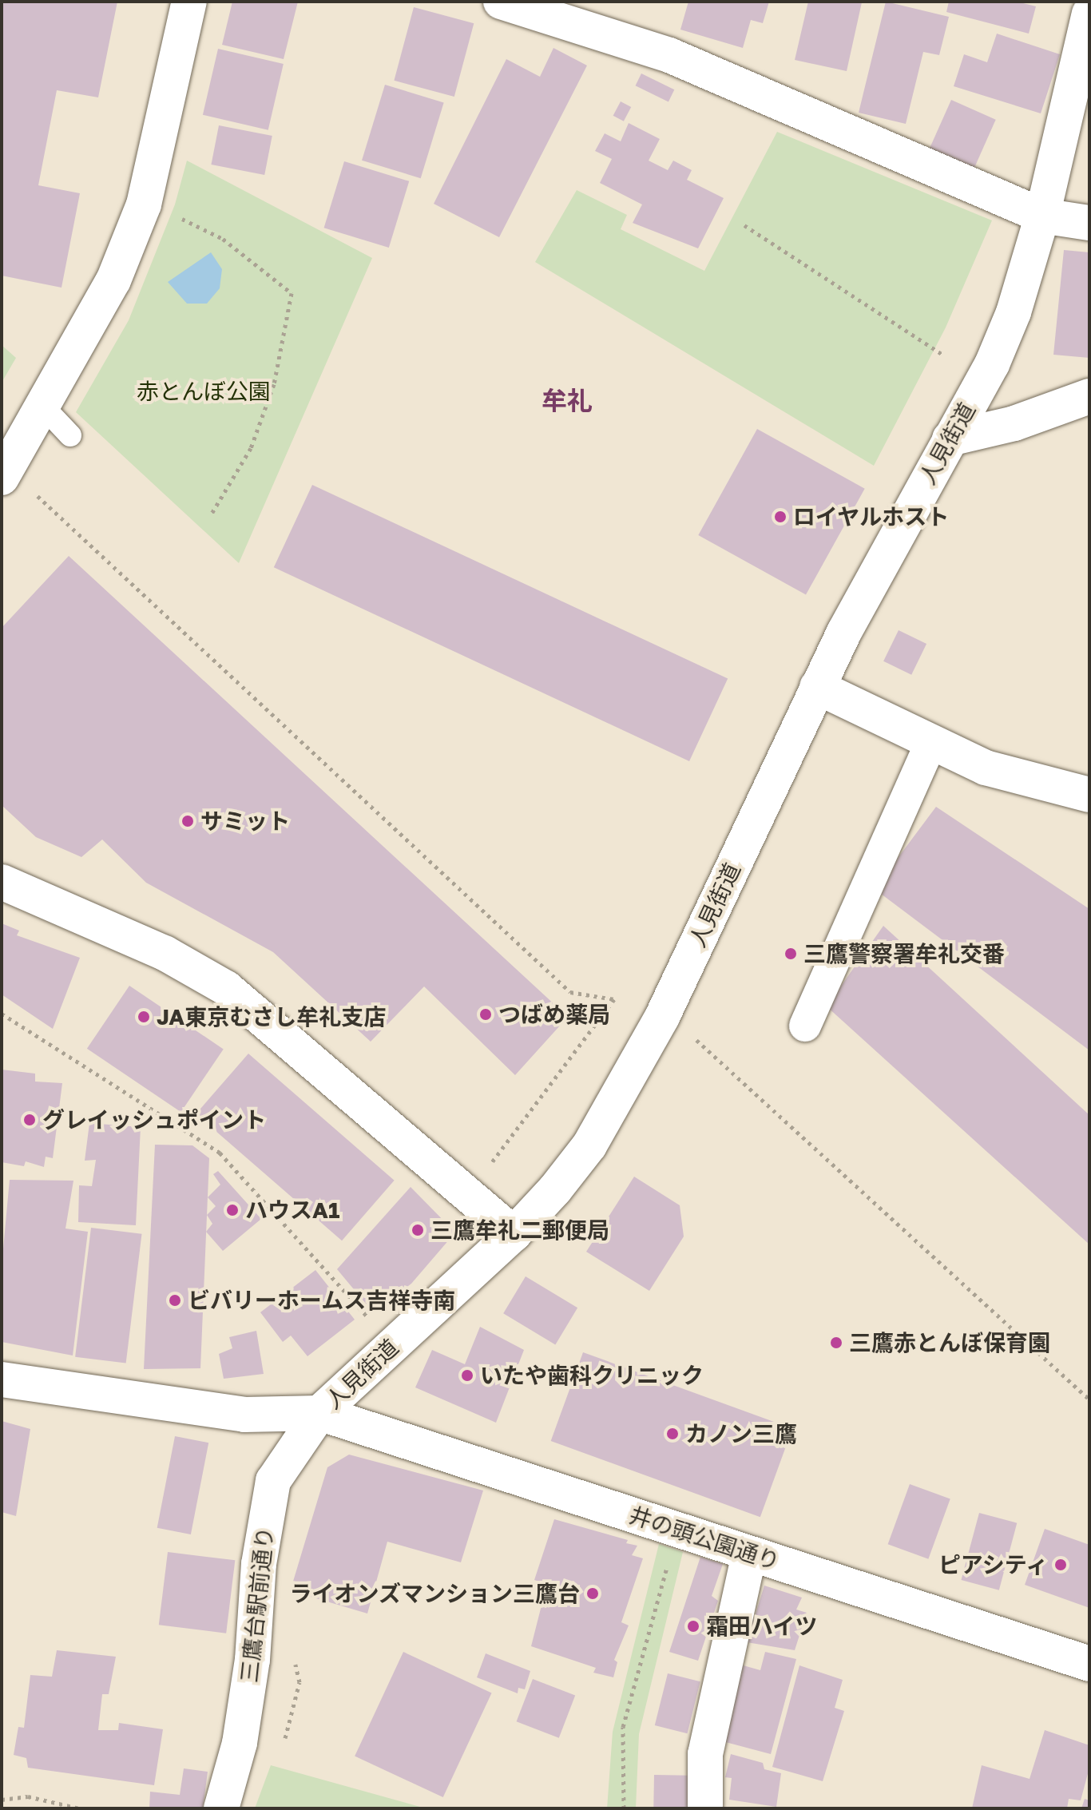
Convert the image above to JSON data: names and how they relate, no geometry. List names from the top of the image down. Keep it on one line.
{"streets":{"street":["人見街道","井の頭公園通り","三鷹台駅前通り"]},"crossings":[["人見街道","井の頭公園通り"],["人見街道","三鷹台駅前通り"],["井の頭公園通り","三鷹台駅前通り"]],"districts":["牟礼"],"parks":["赤とんぼ公園"],"places":["ロイヤルホスト","サミット","三鷹警察署牟礼交番","つばめ薬局","JA東京むさし牟礼支店","グレイッシュポイント","ハウスA1","三鷹牟礼二郵便局","ビバリーホームス吉祥寺南","三鷹赤とんぼ保育園","いたや歯科クリニック","カノン三鷹","ピアシティ","ライオンズマンション三鷹台","霜田ハイツ"]}
